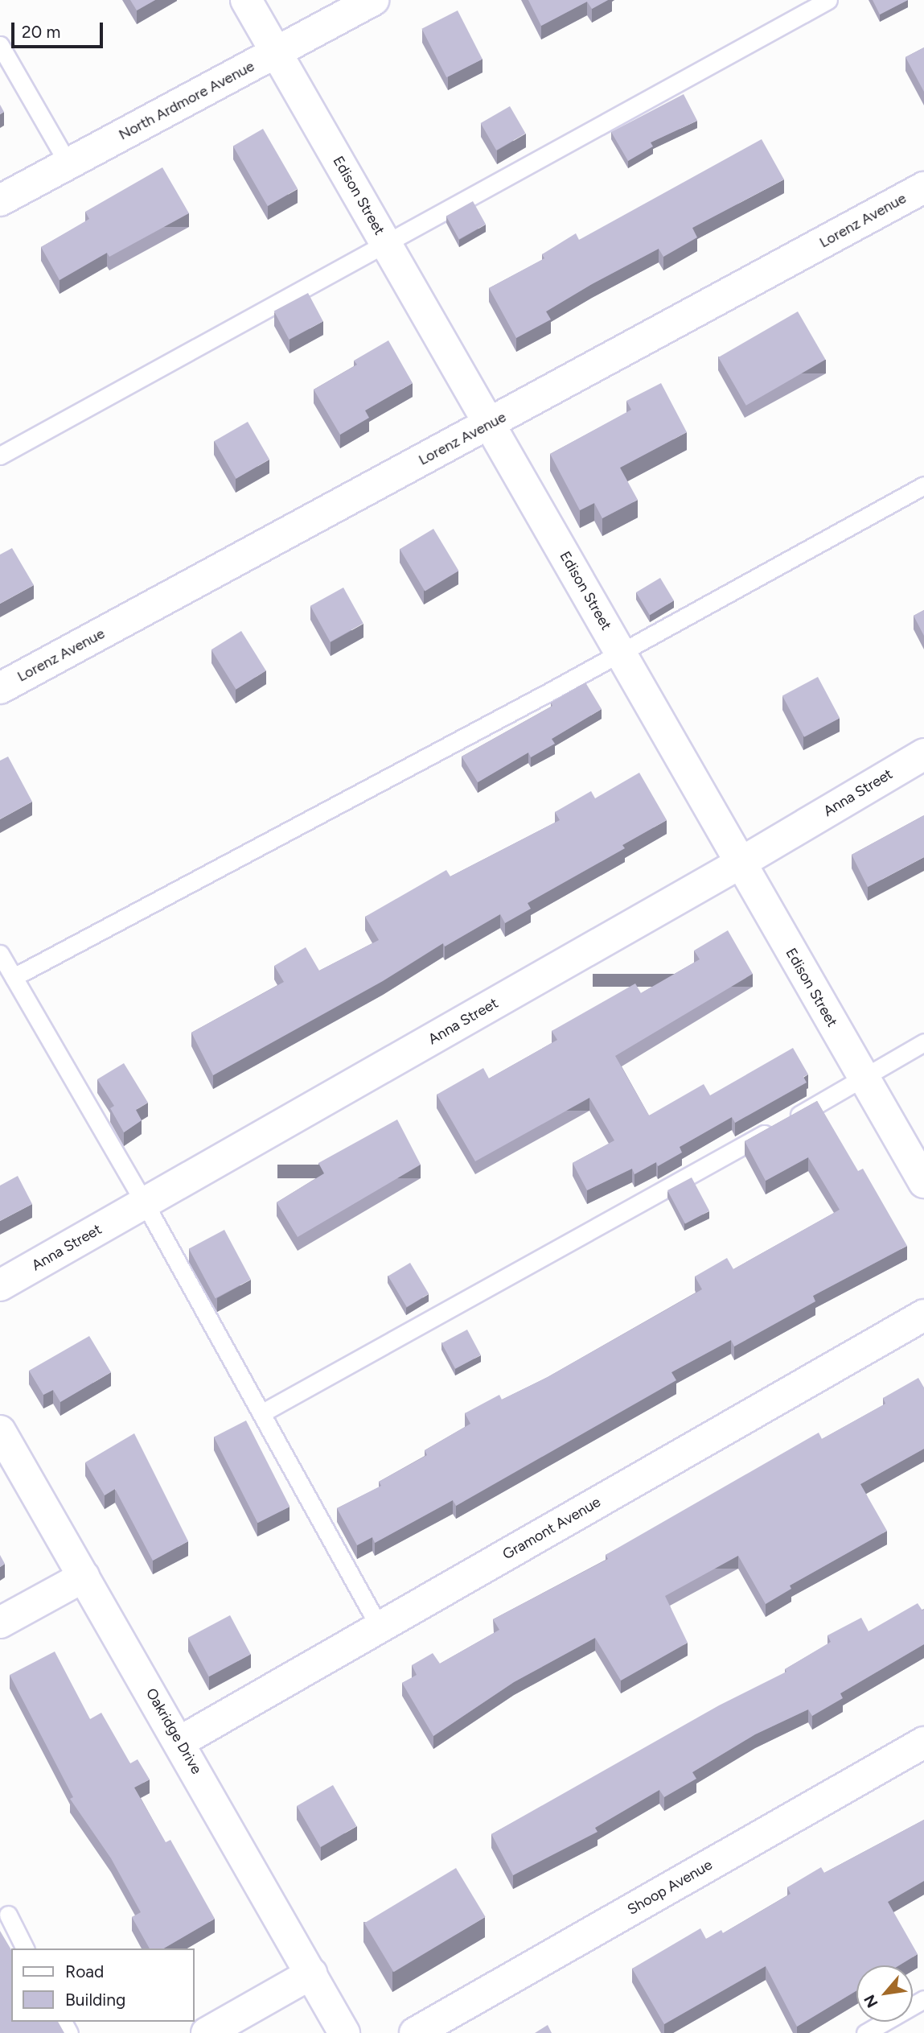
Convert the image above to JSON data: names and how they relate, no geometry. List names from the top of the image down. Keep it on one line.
{"streets":{"street":["North Ardmore Avenue","Edison Street","Lorenz Avenue","Anna Street","Gramont Avenue","Oakridge Drive","Shoop Avenue"]},"crossings":[["North Ardmore Avenue","Edison Street"],["Edison Street","Lorenz Avenue"],["Edison Street","Anna Street"],["Gramont Avenue","Oakridge Drive"]],"legend":["Road","Building"],"scale_bar":"20 m","north":"bottom left"}
